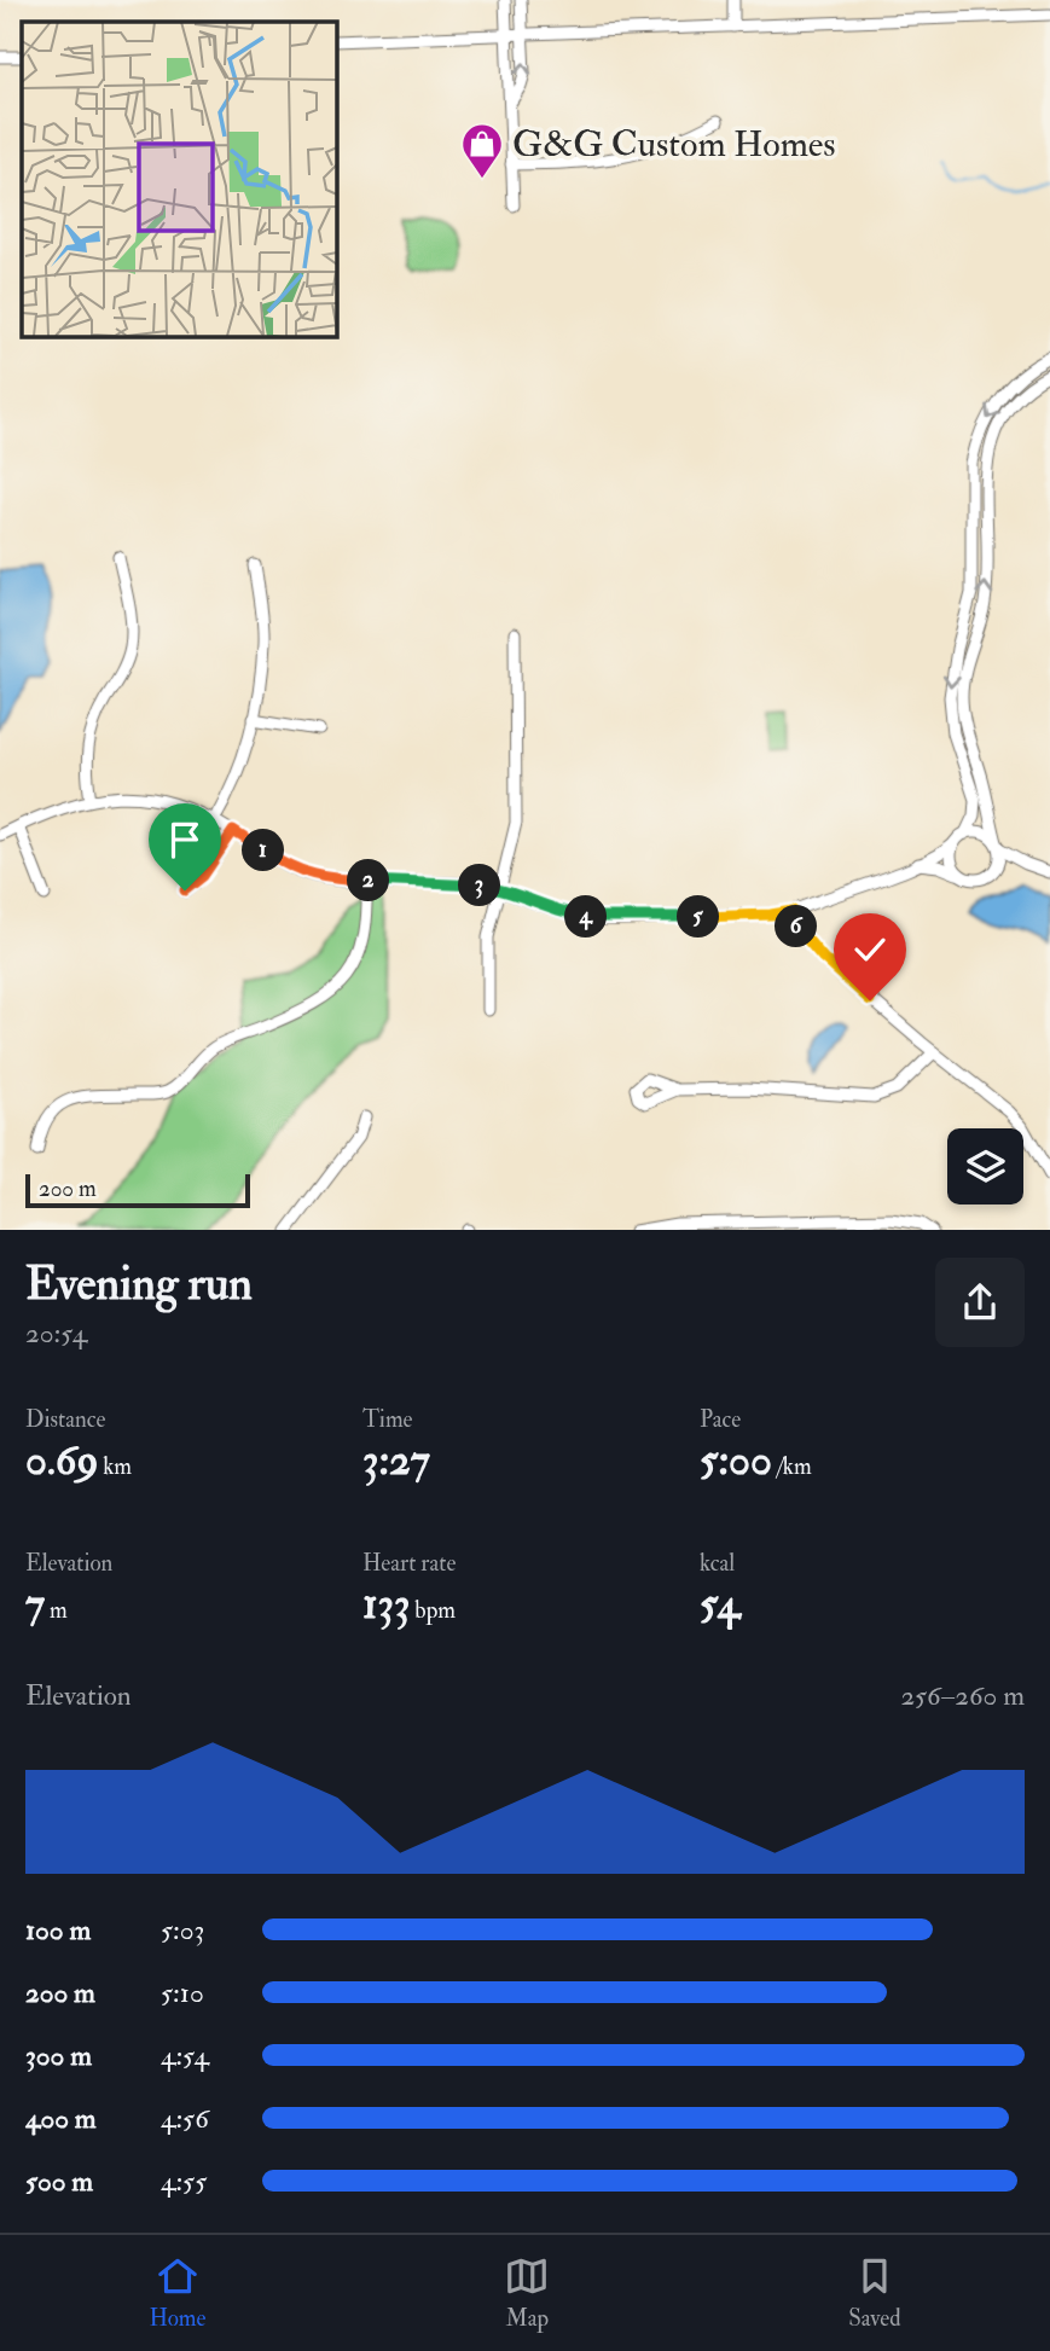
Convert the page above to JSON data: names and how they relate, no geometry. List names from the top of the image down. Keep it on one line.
{"places":{"shop":["G&G Custom Homes"]},"scale_bar":"200 m","page":{"pins":["1","2","3","4","5","6"],"scale":"200 m","heading":["Evening run","20:54"],"stats":[["Distance","0.69 km"],["Time","3:27"],["Pace","5:00 /km"],["Elevation","7 m"],["Heart rate","133 bpm"],["kcal","54"]],"chart":["Elevation","256–260 m"],"list":[{"name":"100 m","note":"5:03"},{"name":"200 m","note":"5:10"},{"name":"300 m","note":"4:54"},{"name":"400 m","note":"4:56"},{"name":"500 m","note":"4:55"}],"tabs":["Home","Map","Saved"]}}
